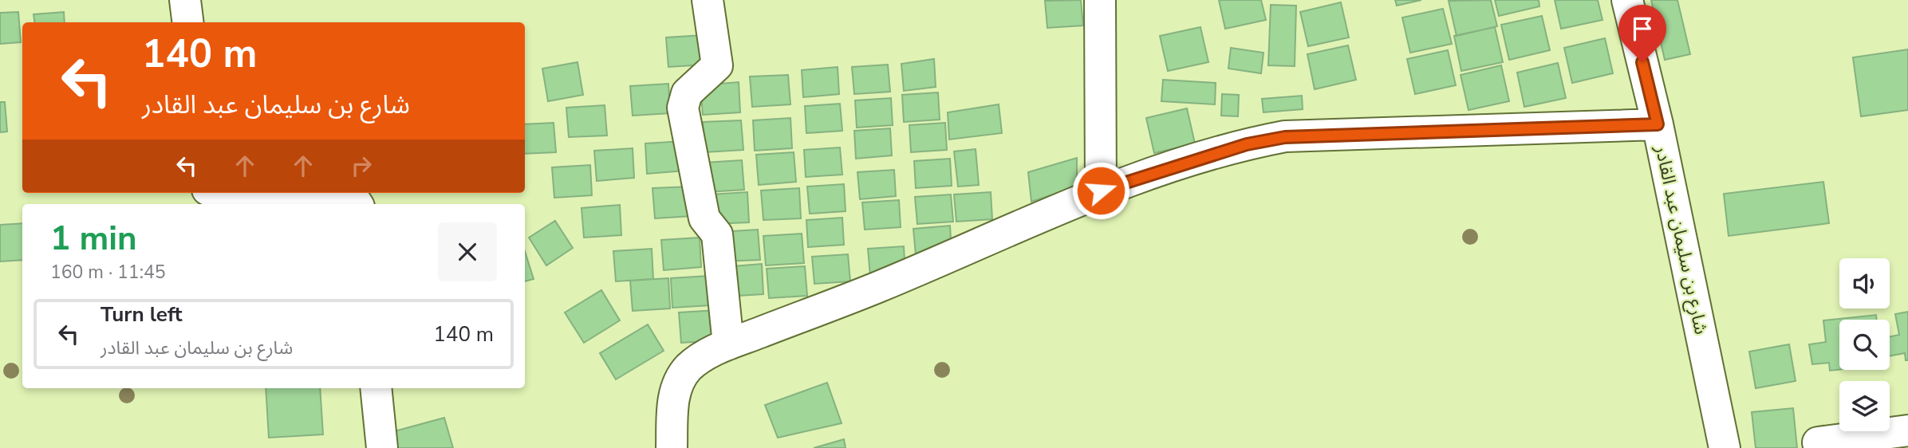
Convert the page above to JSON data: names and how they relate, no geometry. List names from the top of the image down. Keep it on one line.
{"streets":{"street":["شارع بن سليمان عبد القادر"]},"page":{"turn":["140 m","شارع بن سليمان عبد القادر"],"heading":["1 min","160 m · 11:45"],"list":[{"name":"Turn left","note":"شارع بن سليمان عبد القادر","value":"140 m"}]}}
